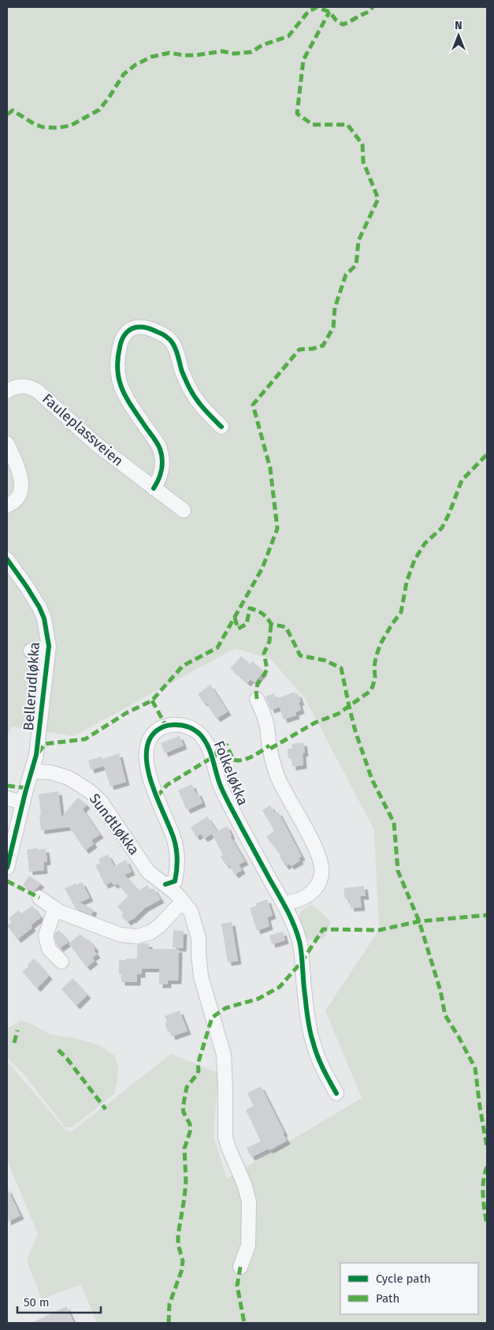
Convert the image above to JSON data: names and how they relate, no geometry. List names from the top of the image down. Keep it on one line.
{"streets":{"street":["Fauleplassveien","Bellerudløkka","Folkeløkka","Sundtløkka"]},"crossings":[["Bellerudløkka","Sundtløkka"],["Folkeløkka","Sundtløkka"]],"legend":["Cycle path","Path"],"scale_bar":"50 m","north":"top"}
